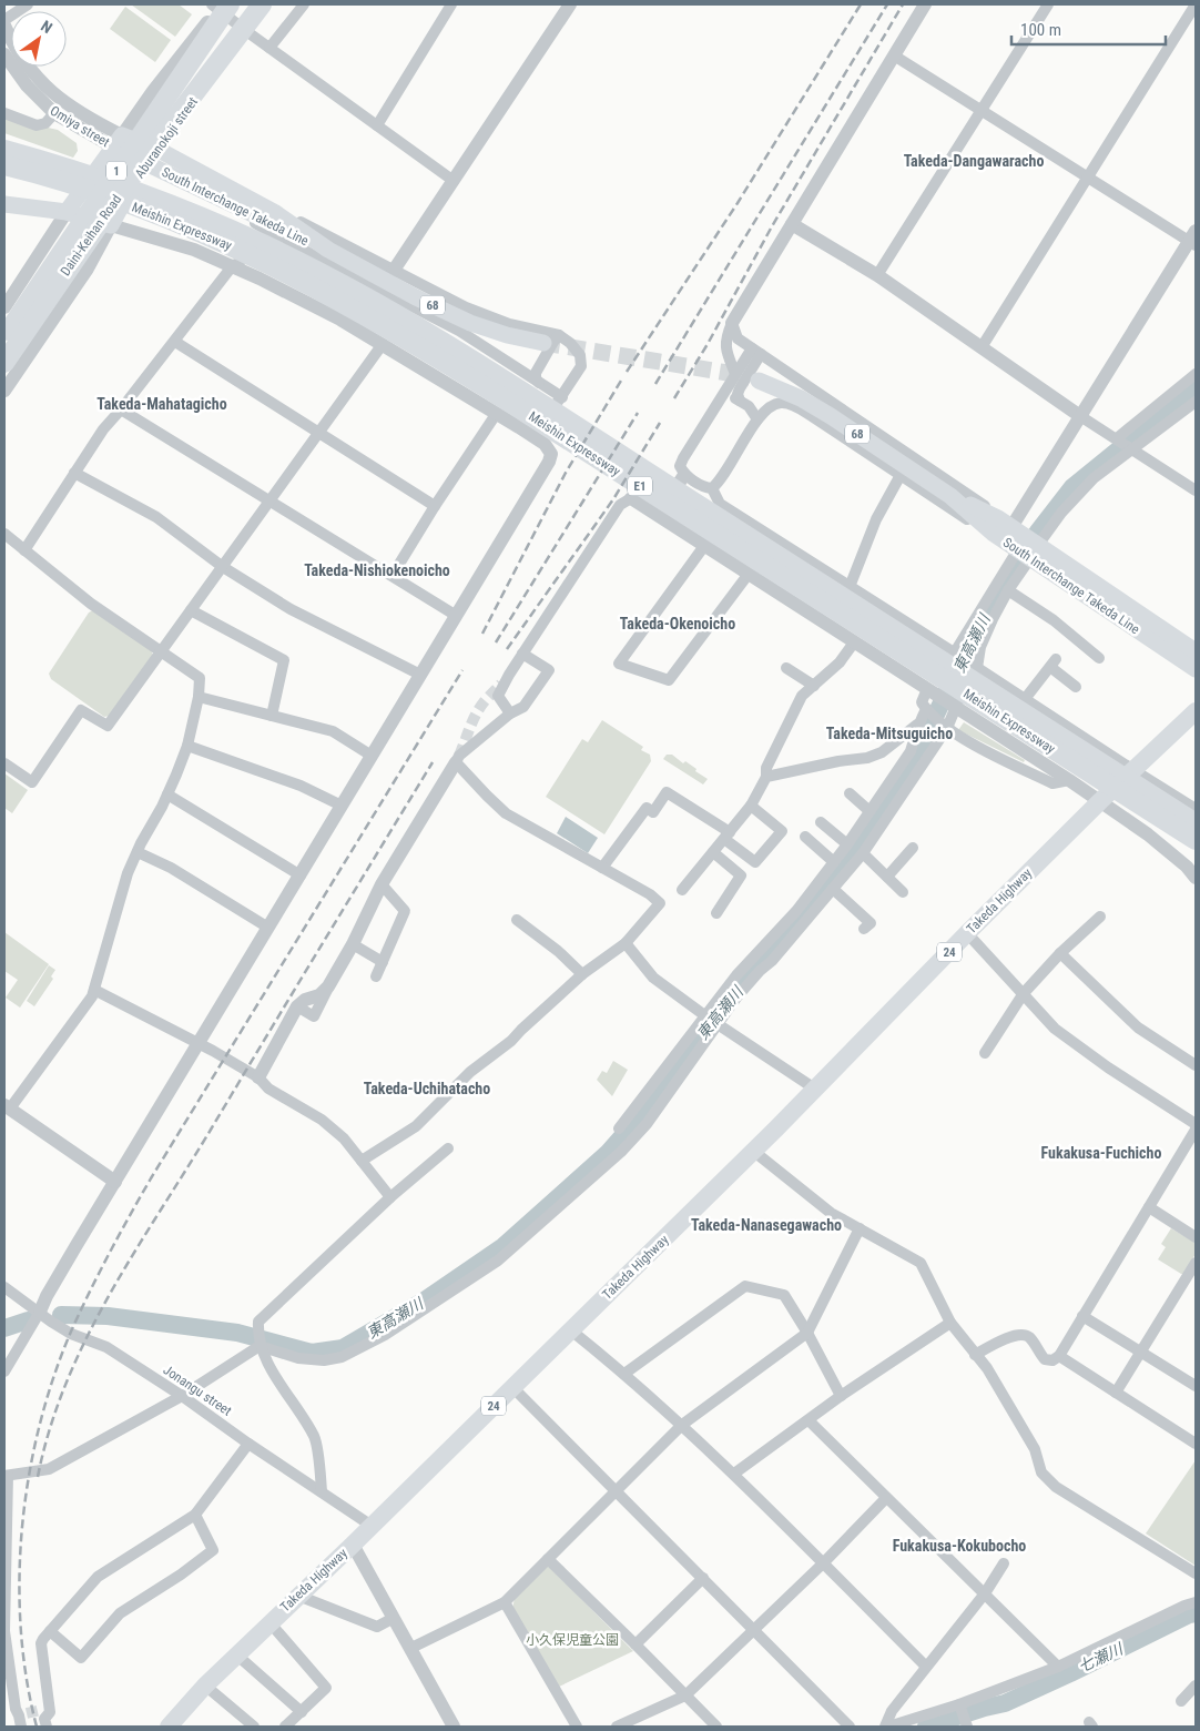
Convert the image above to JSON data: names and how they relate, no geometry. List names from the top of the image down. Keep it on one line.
{"streets":{"highway":["1","Meishin Expressway","Daini-Keihan Road","E1","Takeda Highway","24"],"main road":["Aburanokoji street","South Interchange Takeda Line","68"],"street":["Omiya street","Jonangu street"]},"crossings":[["Omiya street","South Interchange Takeda Line"],["Aburanokoji street","South Interchange Takeda Line"],["Aburanokoji street","Daini-Keihan Road"],["Takeda Highway","Jonangu street"]],"districts":["Takeda-Dangawaracho","Takeda-Mahatagicho","Takeda-Nishiokenoicho","Takeda-Okenoicho","Takeda-Mitsuguicho","Takeda-Uchihatacho","Fukakusa-Fuchicho","Takeda-Nanasegawacho","Fukakusa-Kokubocho"],"water":["東高瀬川","七瀬川"],"parks":["小久保児童公園"],"scale_bar":"100 m","north":"top right"}
